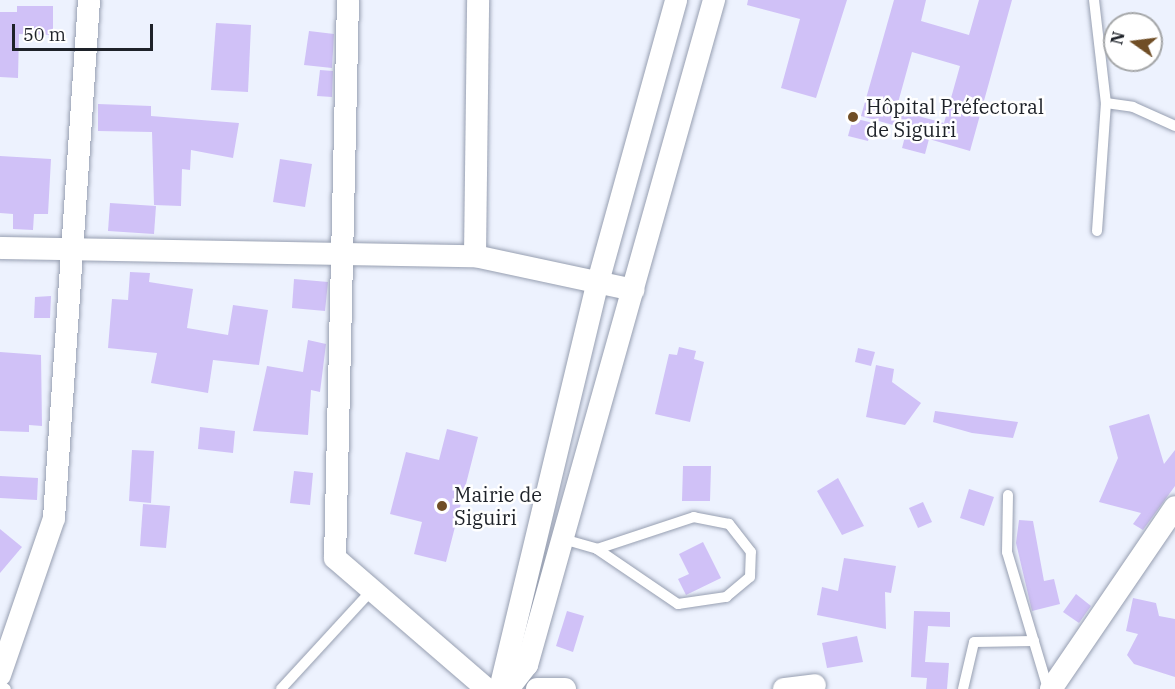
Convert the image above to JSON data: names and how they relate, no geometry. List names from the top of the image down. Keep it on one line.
{"places":["Hôpital Préfectoral de Siguiri","Mairie de Siguiri"],"scale_bar":"50 m","north":"left"}
